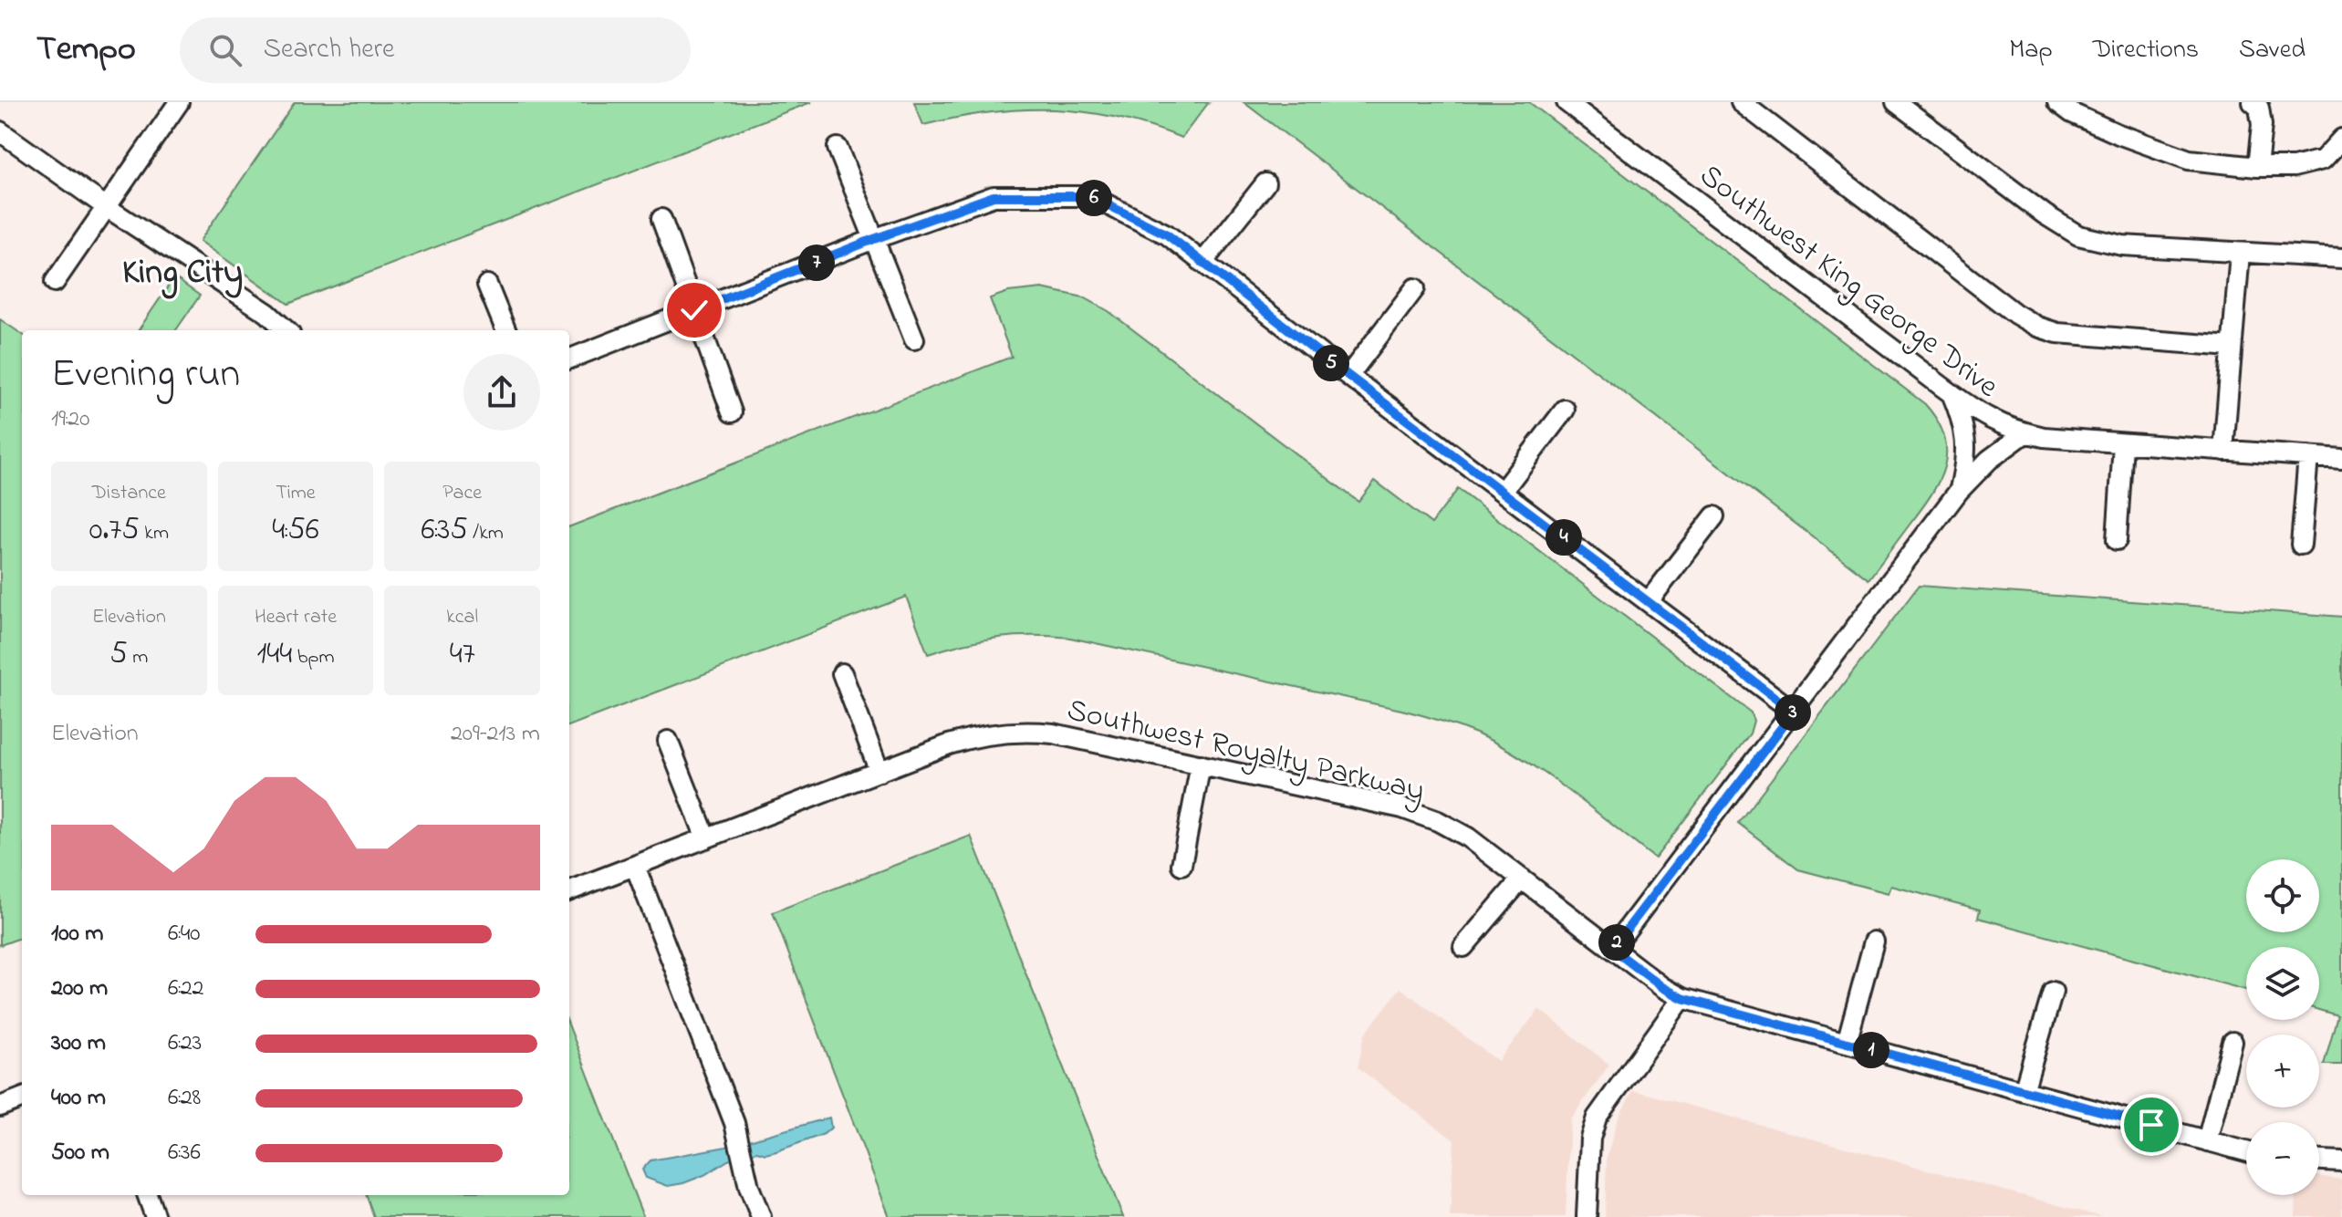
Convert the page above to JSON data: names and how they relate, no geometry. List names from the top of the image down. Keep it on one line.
{"streets":{"street":["Southwest King George Drive","Southwest Royalty Parkway"]},"districts":["King City"],"page":{"header":"Tempo","search":"Search here","nav":["Map","Directions","Saved"],"pins":["6","7","5","4","3","2","1"],"heading":["Evening run","19:20"],"stats":[["Distance","0.75 km"],["Time","4:56"],["Pace","6:35 /km"],["Elevation","5 m"],["Heart rate","144 bpm"],["kcal","47"]],"chart":["Elevation","209–213 m"],"map_buttons":["+","−"],"list":[{"name":"100 m","note":"6:40"},{"name":"200 m","note":"6:22"},{"name":"300 m","note":"6:23"},{"name":"400 m","note":"6:28"},{"name":"500 m","note":"6:36"}]}}
